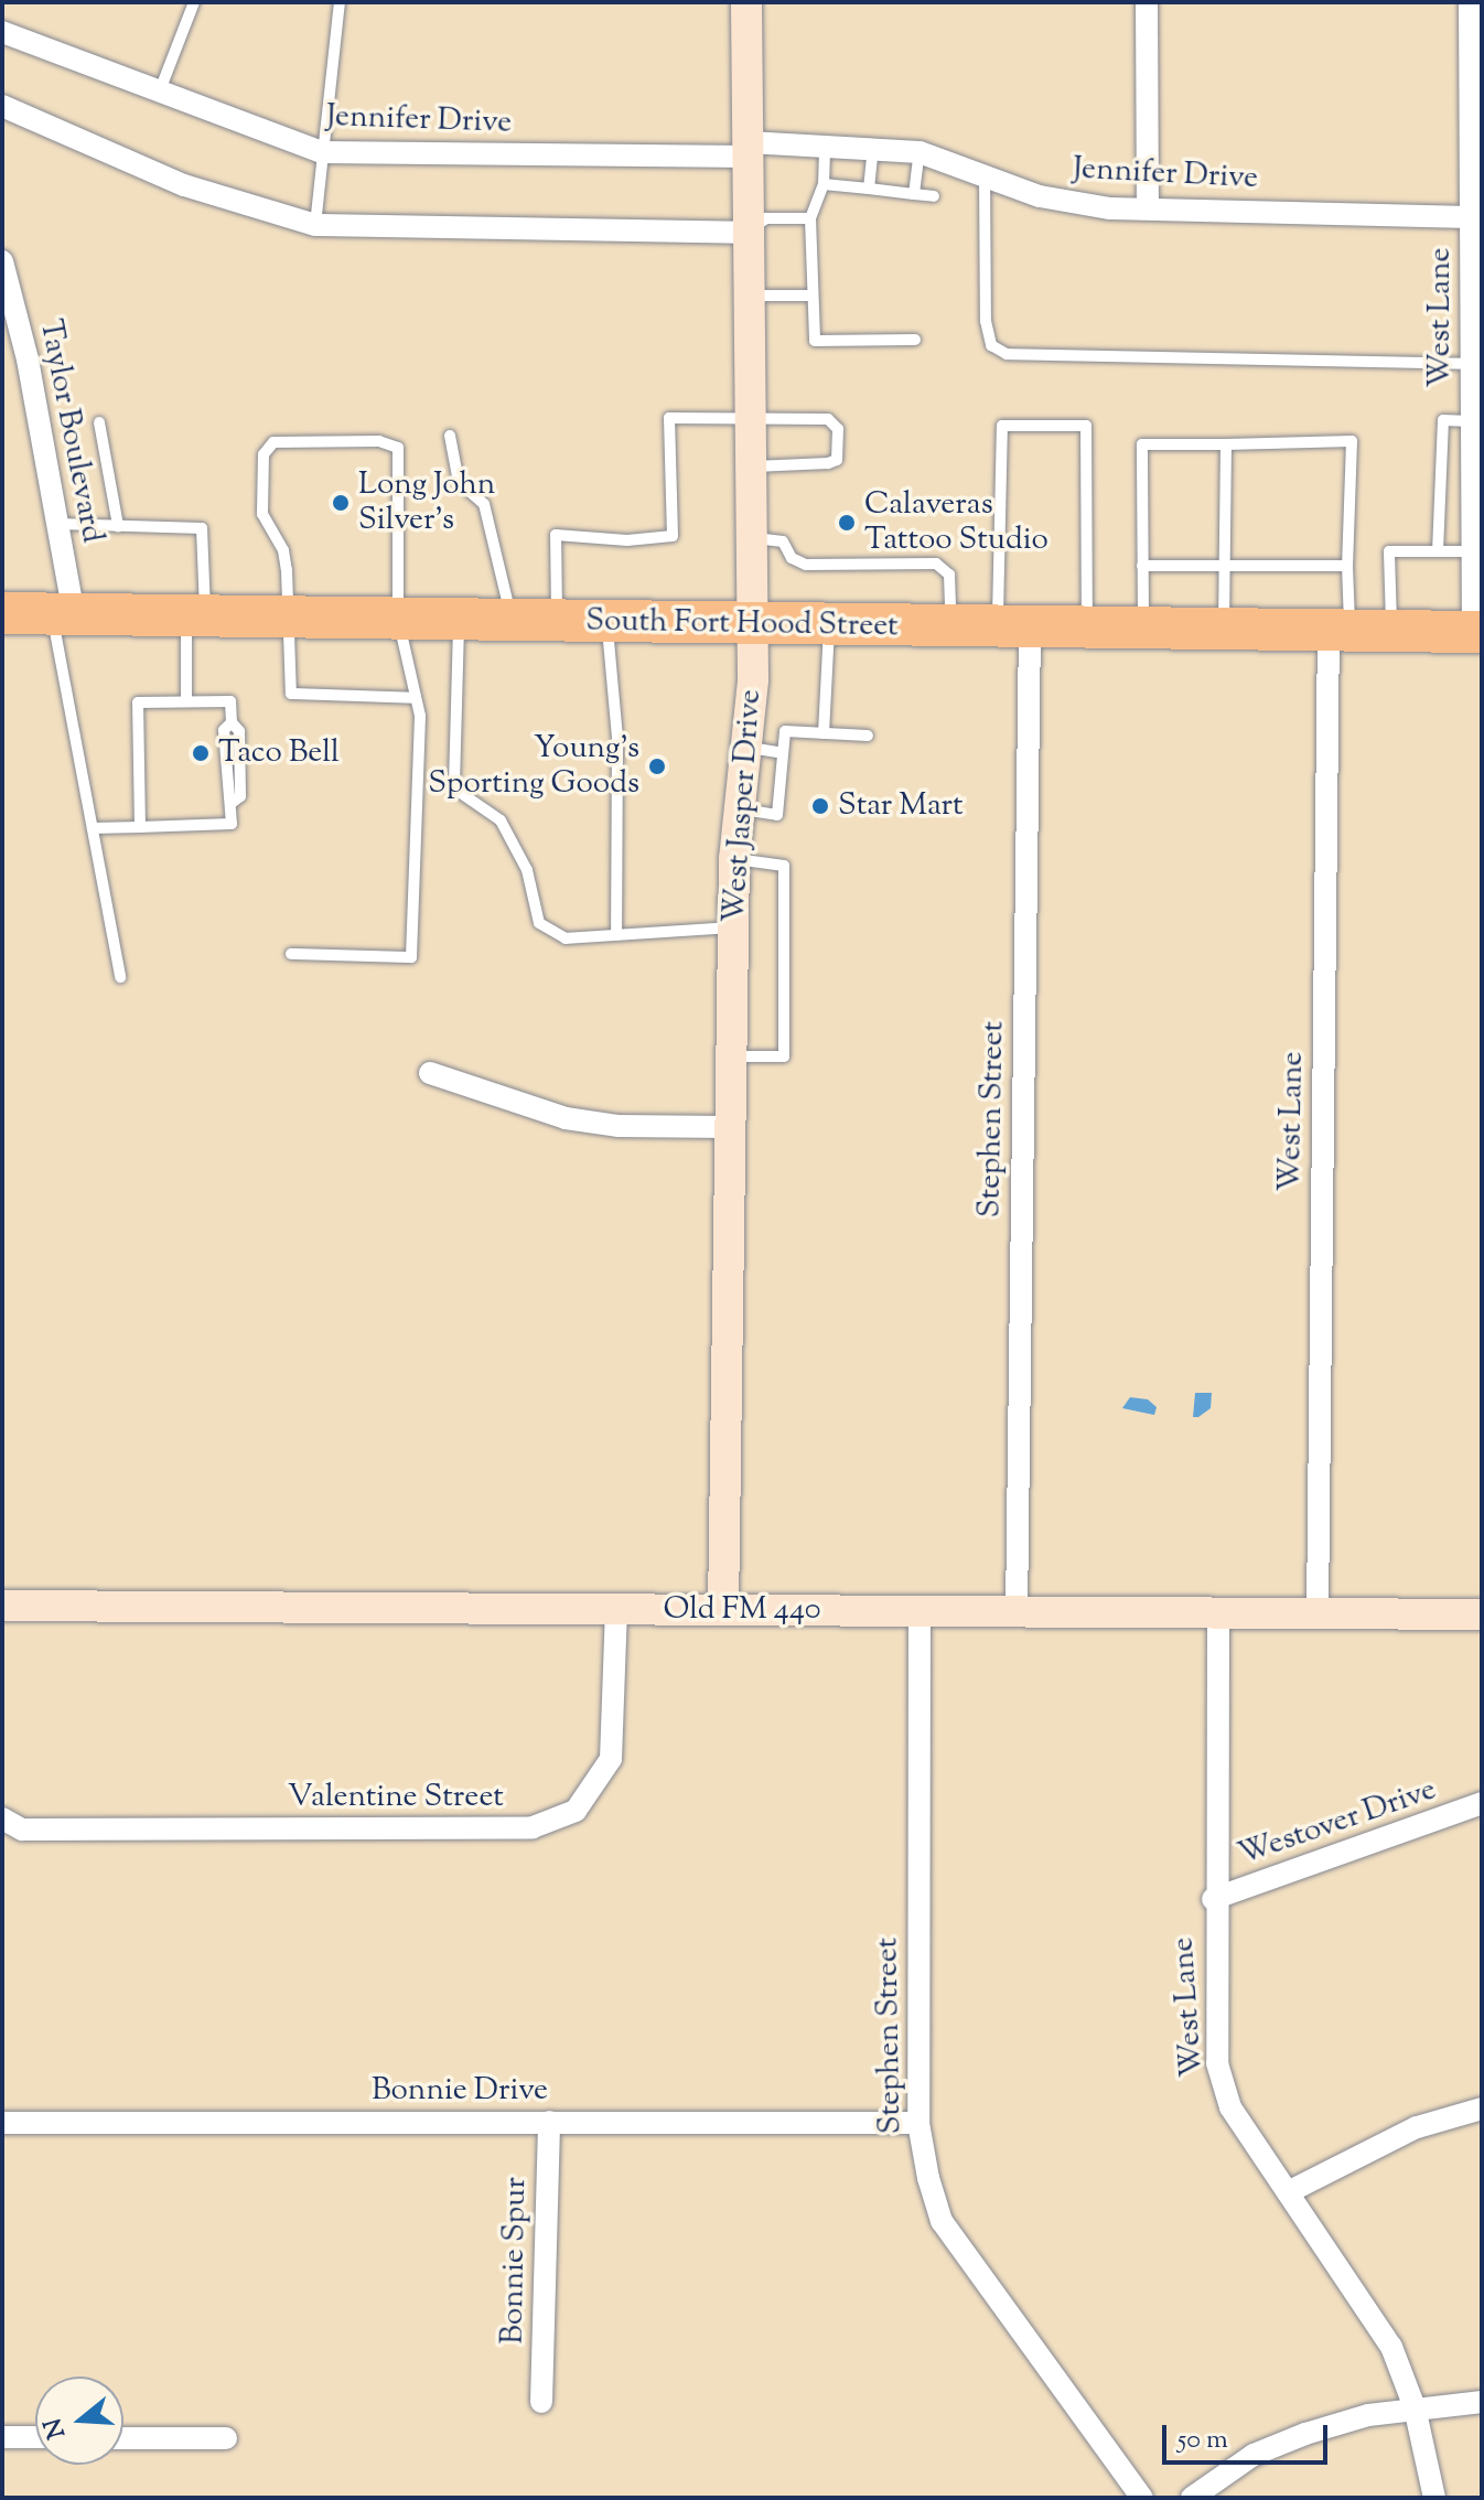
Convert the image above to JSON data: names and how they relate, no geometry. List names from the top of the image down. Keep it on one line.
{"streets":{"highway":["South Fort Hood Street"],"street":["Jennifer Drive","West Lane","Taylor Boulevard","West Jasper Drive","Stephen Street","Old FM 440","Valentine Street","Westover Drive","Bonnie Drive","Bonnie Spur"]},"crossings":[["Jennifer Drive","West Lane"],["Jennifer Drive","West Jasper Drive"],["West Lane","South Fort Hood Street"],["West Lane","Old FM 440"],["West Lane","Westover Drive"],["Taylor Boulevard","South Fort Hood Street"],["South Fort Hood Street","West Jasper Drive"],["South Fort Hood Street","Stephen Street"],["West Jasper Drive","Old FM 440"],["Stephen Street","Old FM 440"],["Stephen Street","Bonnie Drive"],["Old FM 440","Valentine Street"],["Bonnie Drive","Bonnie Spur"]],"places":["Long John Silver's","Calaveras Tattoo Studio","Taco Bell","Young's Sporting Goods","Star Mart"],"scale_bar":"50 m","north":"left"}
